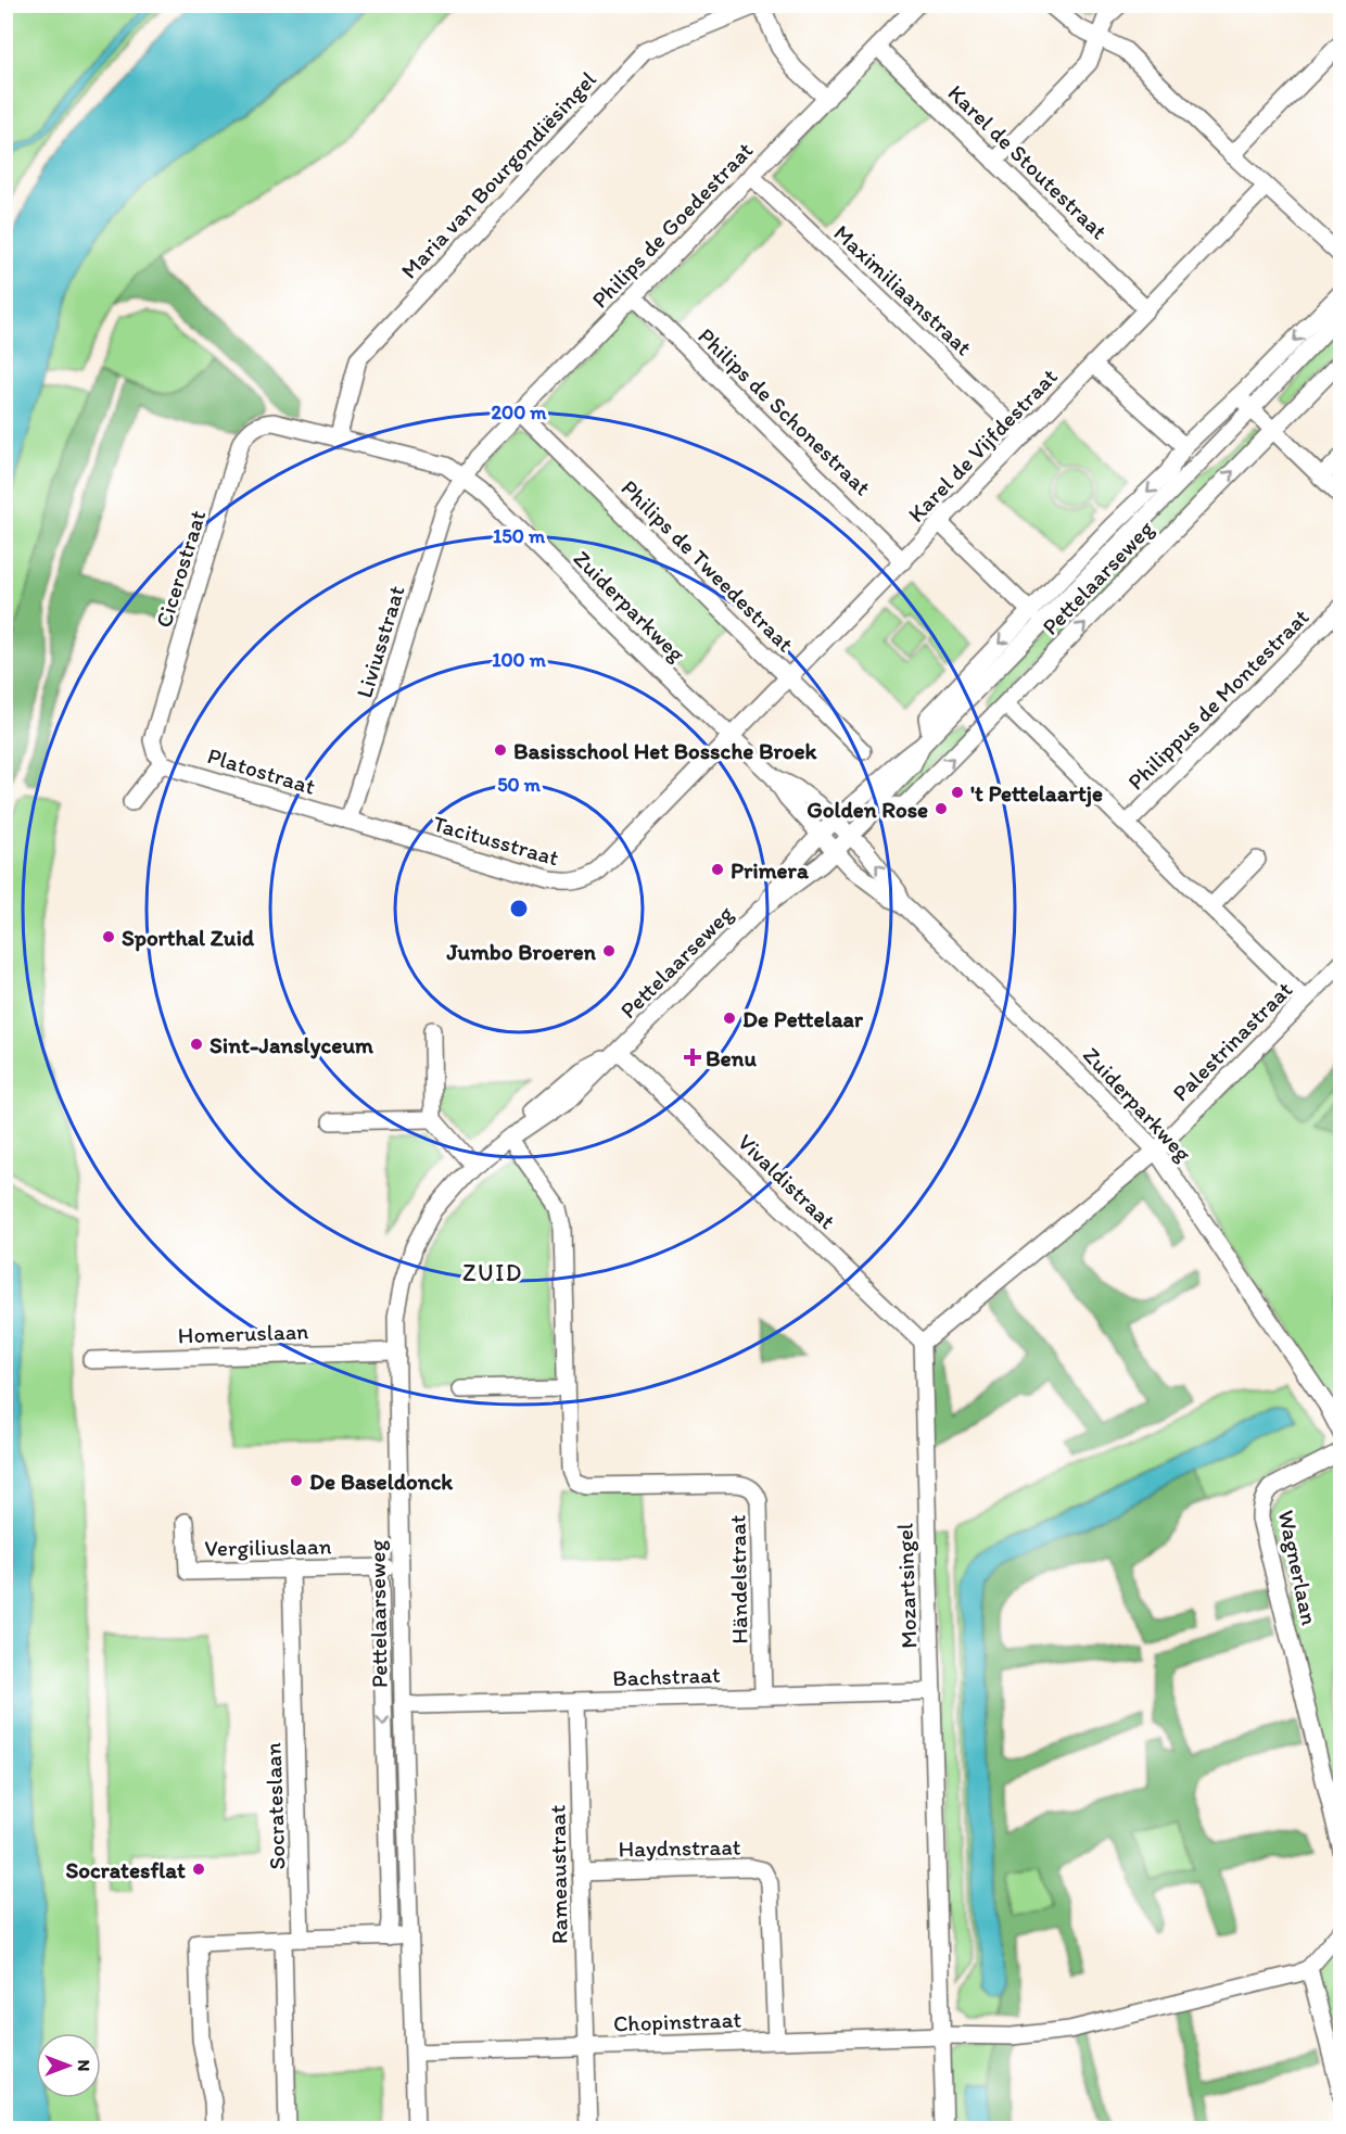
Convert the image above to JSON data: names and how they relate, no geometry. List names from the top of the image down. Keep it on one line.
{"streets":{"street":["Karel de Stoutestraat","Maria van Bourgondiësingel","Philips de Goedestraat","Maximiliaanstraat","Philips de Schonestraat","Karel de Vijfdestraat","Philips de Tweedestraat","Cicerostraat","Pettelaarseweg","Zuiderparkweg","Liviusstraat","Philippus de Montestraat","Platostraat","Tacitusstraat","Palestrinastraat","Vivaldistraat","Homeruslaan","Vergiliuslaan","Wagnerlaan","Händelstraat","Mozartsingel","Bachstraat","Socrateslaan","Haydnstraat","Rameaustraat","Chopinstraat"]},"crossings":[["Karel de Stoutestraat","Philips de Goedestraat"],["Karel de Stoutestraat","Karel de Vijfdestraat"],["Maria van Bourgondiësingel","Cicerostraat"],["Maria van Bourgondiësingel","Zuiderparkweg"],["Philips de Goedestraat","Maximiliaanstraat"],["Philips de Goedestraat","Philips de Schonestraat"],["Philips de Goedestraat","Philips de Tweedestraat"],["Philips de Goedestraat","Zuiderparkweg"],["Philips de Goedestraat","Liviusstraat"],["Maximiliaanstraat","Karel de Vijfdestraat"],["Philips de Schonestraat","Karel de Vijfdestraat"],["Karel de Vijfdestraat","Philips de Tweedestraat"],["Karel de Vijfdestraat","Pettelaarseweg"],["Karel de Vijfdestraat","Zuiderparkweg"],["Karel de Vijfdestraat","Tacitusstraat"],["Cicerostraat","Zuiderparkweg"],["Cicerostraat","Platostraat"],["Pettelaarseweg","Zuiderparkweg"],["Pettelaarseweg","Vivaldistraat"],["Pettelaarseweg","Homeruslaan"],["Pettelaarseweg","Vergiliuslaan"],["Pettelaarseweg","Bachstraat"],["Pettelaarseweg","Chopinstraat"],["Zuiderparkweg","Liviusstraat"],["Zuiderparkweg","Tacitusstraat"],["Zuiderparkweg","Palestrinastraat"],["Liviusstraat","Platostraat"],["Liviusstraat","Tacitusstraat"],["Platostraat","Tacitusstraat"],["Vivaldistraat","Mozartsingel"],["Vergiliuslaan","Socrateslaan"],["Händelstraat","Bachstraat"],["Mozartsingel","Bachstraat"],["Mozartsingel","Chopinstraat"],["Bachstraat","Rameaustraat"],["Haydnstraat","Rameaustraat"],["Haydnstraat","Chopinstraat"],["Rameaustraat","Chopinstraat"]],"districts":["ZUID"],"places":{"other":["Basisschool Het Bossche Broek","'t Pettelaartje","Golden Rose","Primera","Sporthal Zuid","Jumbo Broeren","De Pettelaar","Sint-Janslyceum","De Baseldonck","Socratesflat"],"health":["Benu"]},"north":"right","rings":["200 m","150 m","100 m","50 m"]}
